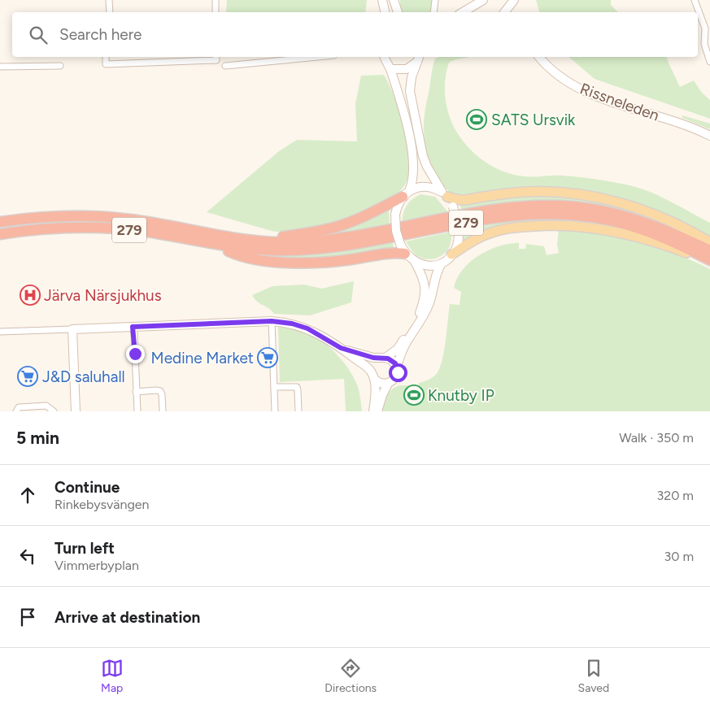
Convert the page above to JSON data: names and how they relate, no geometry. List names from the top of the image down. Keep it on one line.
{"streets":{"highway":["279"],"street":["Rissneleden"]},"places":{"sports":["SATS Ursvik","Knutby IP"],"hospital":["Järva Närsjukhus"],"supermarket":["Medine Market","J&D saluhall"]},"page":{"search":"Search here","heading":["5 min","Walk · 350 m"],"list":[["Continue","Rinkebysvängen","320 m"],["Turn left","Vimmerbyplan","30 m"],"Arrive at destination"],"nav":["Map","Directions","Saved"]}}
